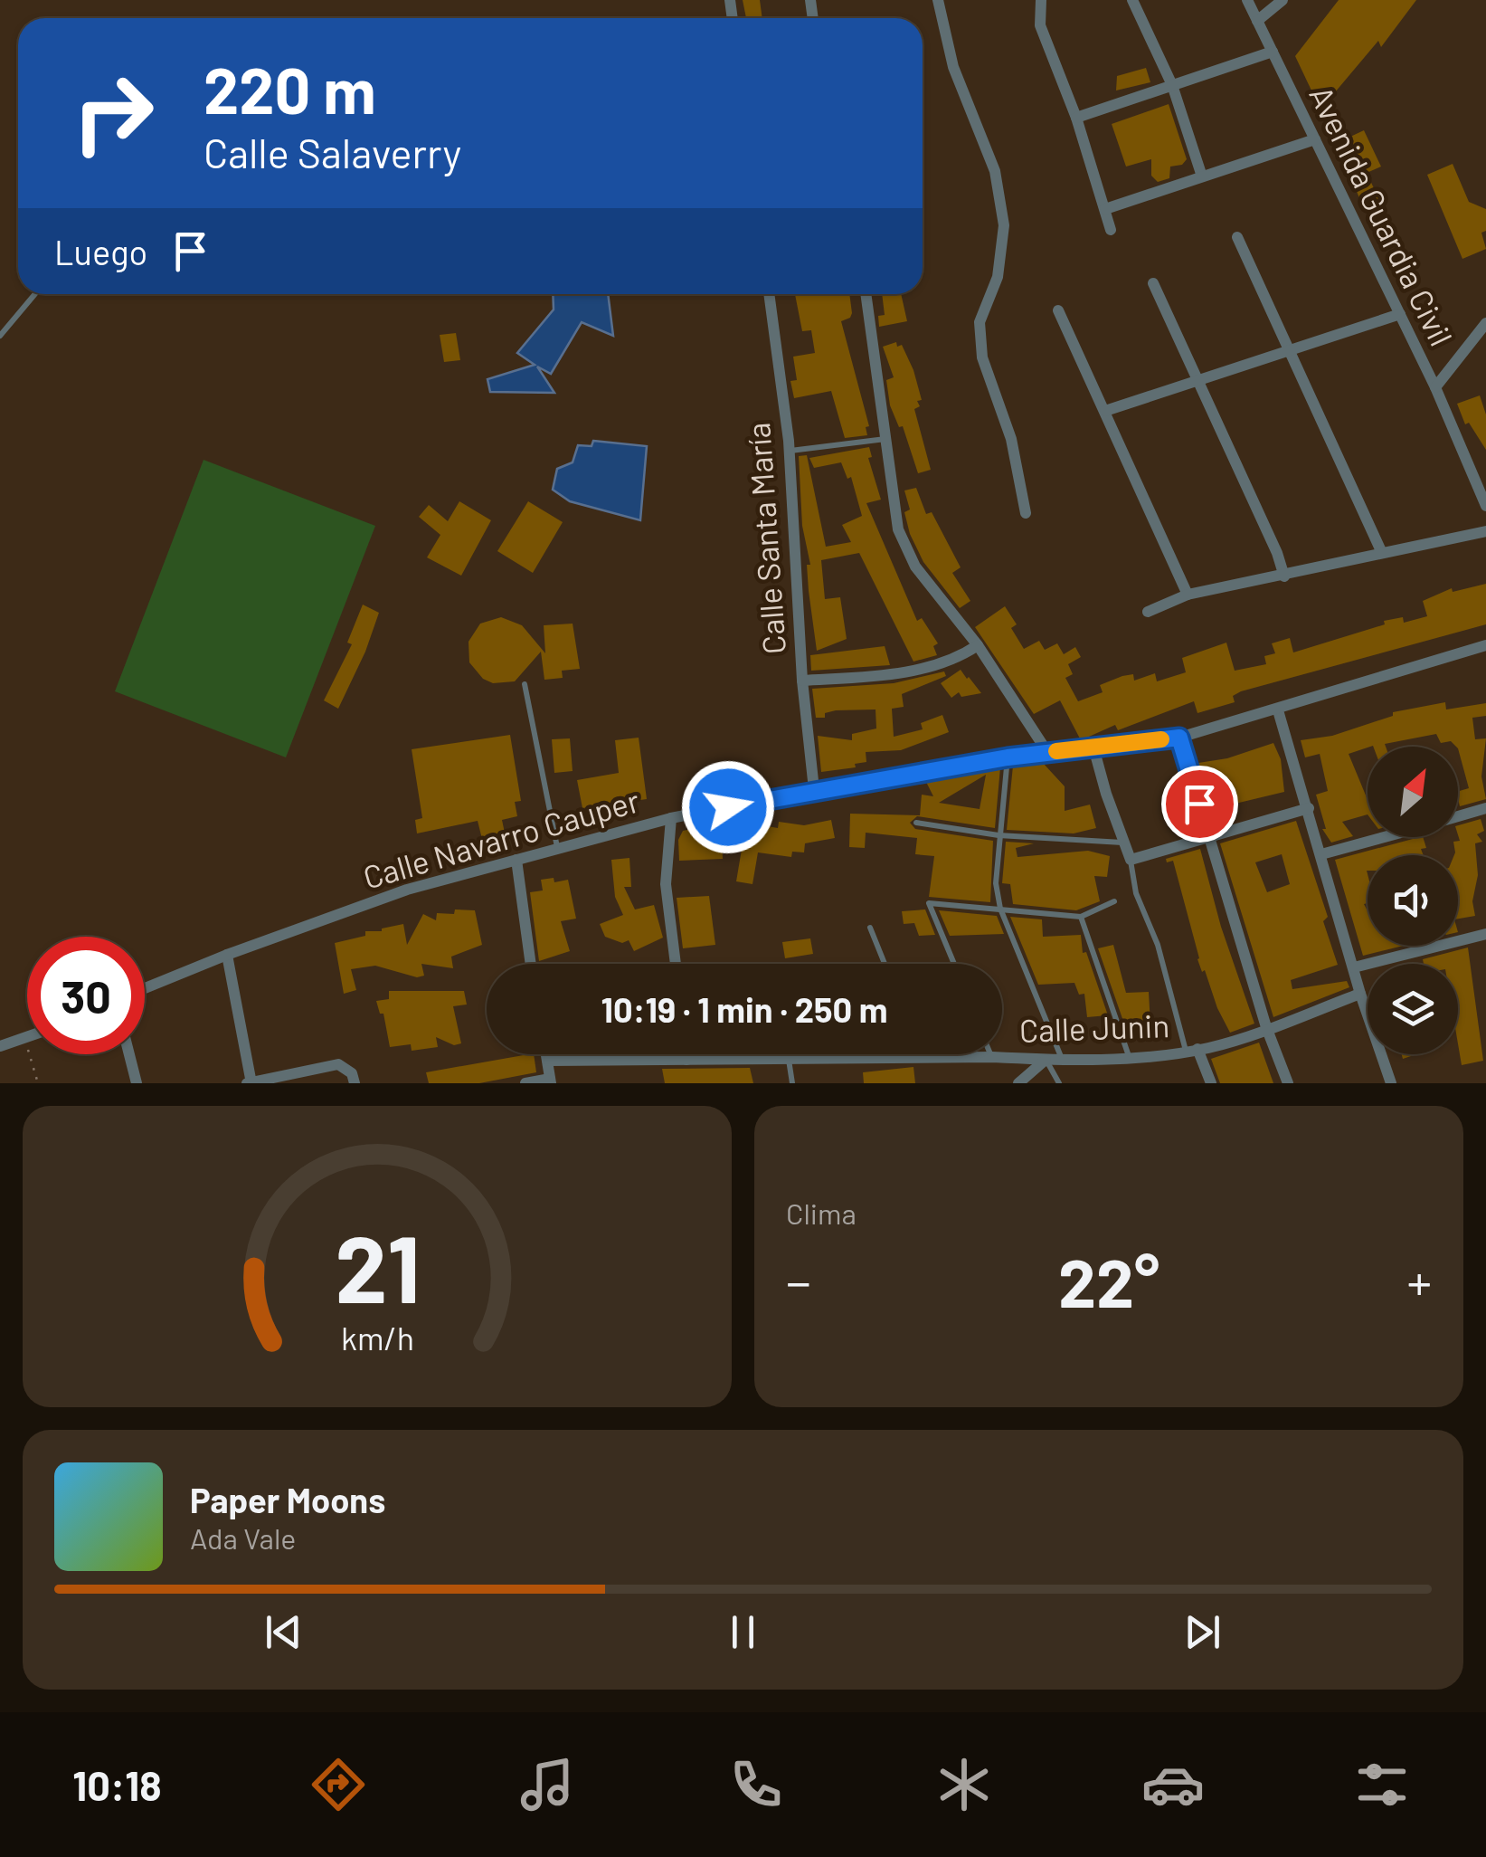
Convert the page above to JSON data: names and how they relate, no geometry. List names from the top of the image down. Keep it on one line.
{"streets":{"street":["Avenida Guardia Civil","Calle Santa María","Calle Navarro Cauper","Calle Junin"]},"crossings":[["Calle Santa María","Calle Navarro Cauper"]],"north":"top right","page":{"turn":["220 m","Calle Salaverry"],"then":"Luego","limit":"30","trip":"10:19 · 1 min · 250 m","tile":"Clima","heat":["−","22°","+"],"song":["Paper Moons","Ada Vale"],"tabs":"10:18","gauge":["21","km/h"]}}
